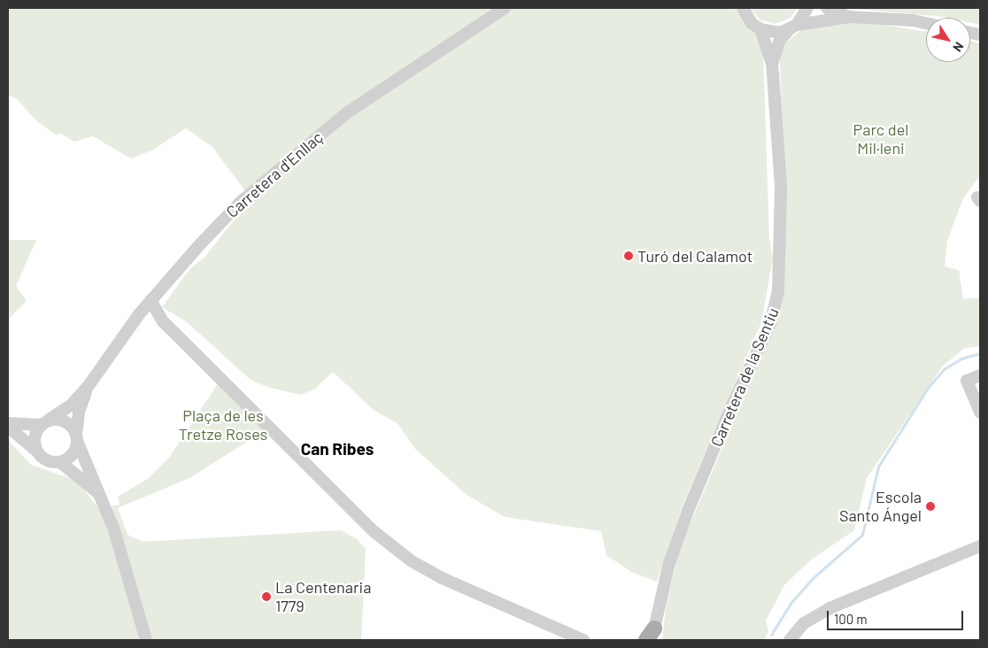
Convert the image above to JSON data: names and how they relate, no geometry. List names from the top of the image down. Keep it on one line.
{"streets":{"street":["Carretera d'Enllaç","Carretera de la Sentiu"]},"districts":["Can Ribes"],"parks":["Parc del Mil·leni","Plaça de les Tretze Roses"],"places":["Turó del Calamot","Escola Santo Ángel","La Centenaria 1779"],"scale_bar":"100 m","north":"bottom right"}
